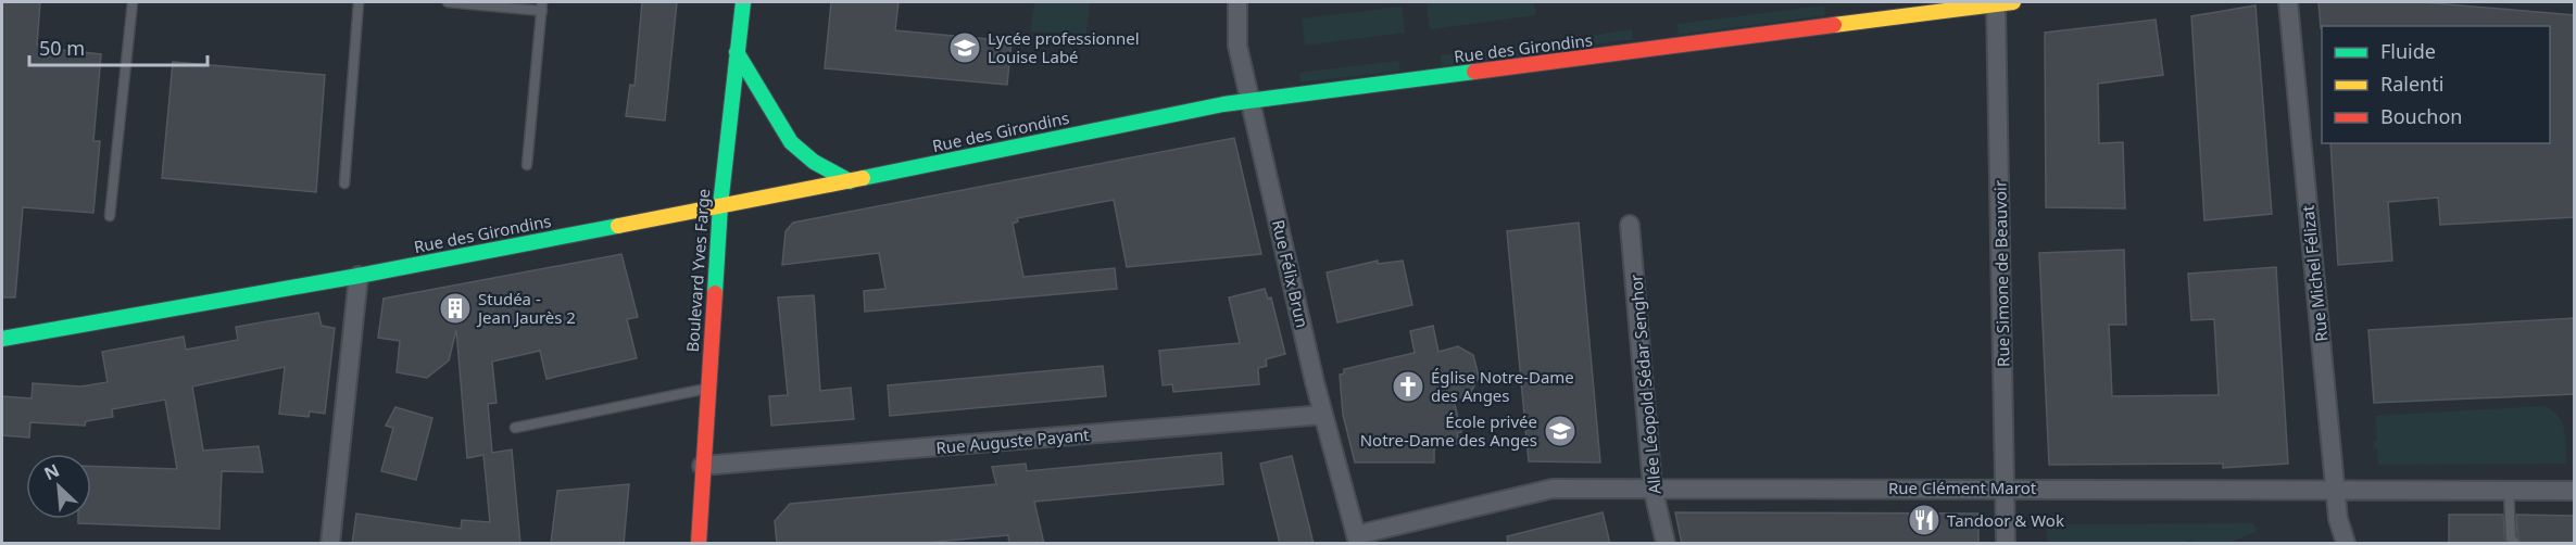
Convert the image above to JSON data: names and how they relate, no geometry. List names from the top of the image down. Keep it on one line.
{"streets":{"street":["Rue des Girondins","Boulevard Yves Farge","Rue Félix Brun","Rue Simone de Beauvoir","Rue Michel Félizat","Allée Léopold Sédar Senghor","Rue Auguste Payant","Rue Clément Marot"]},"crossings":[["Rue des Girondins","Boulevard Yves Farge"],["Rue des Girondins","Rue Félix Brun"],["Rue des Girondins","Rue Simone de Beauvoir"],["Boulevard Yves Farge","Rue Auguste Payant"],["Rue Félix Brun","Rue Auguste Payant"],["Rue Félix Brun","Rue Clément Marot"],["Rue Simone de Beauvoir","Rue Clément Marot"],["Rue Michel Félizat","Rue Clément Marot"],["Allée Léopold Sédar Senghor","Rue Clément Marot"]],"places":{"school or university":["Lycée professionnel Louise Labé","École privée Notre-Dame des Anges"],"building":["Studéa - Jean Jaurès 2"],"church":["Église Notre-Dame des Anges"],"restaurant":["Tandoor & Wok"]},"legend":["Fluide","Ralenti","Bouchon"],"scale_bar":"50 m","north":"top left"}
